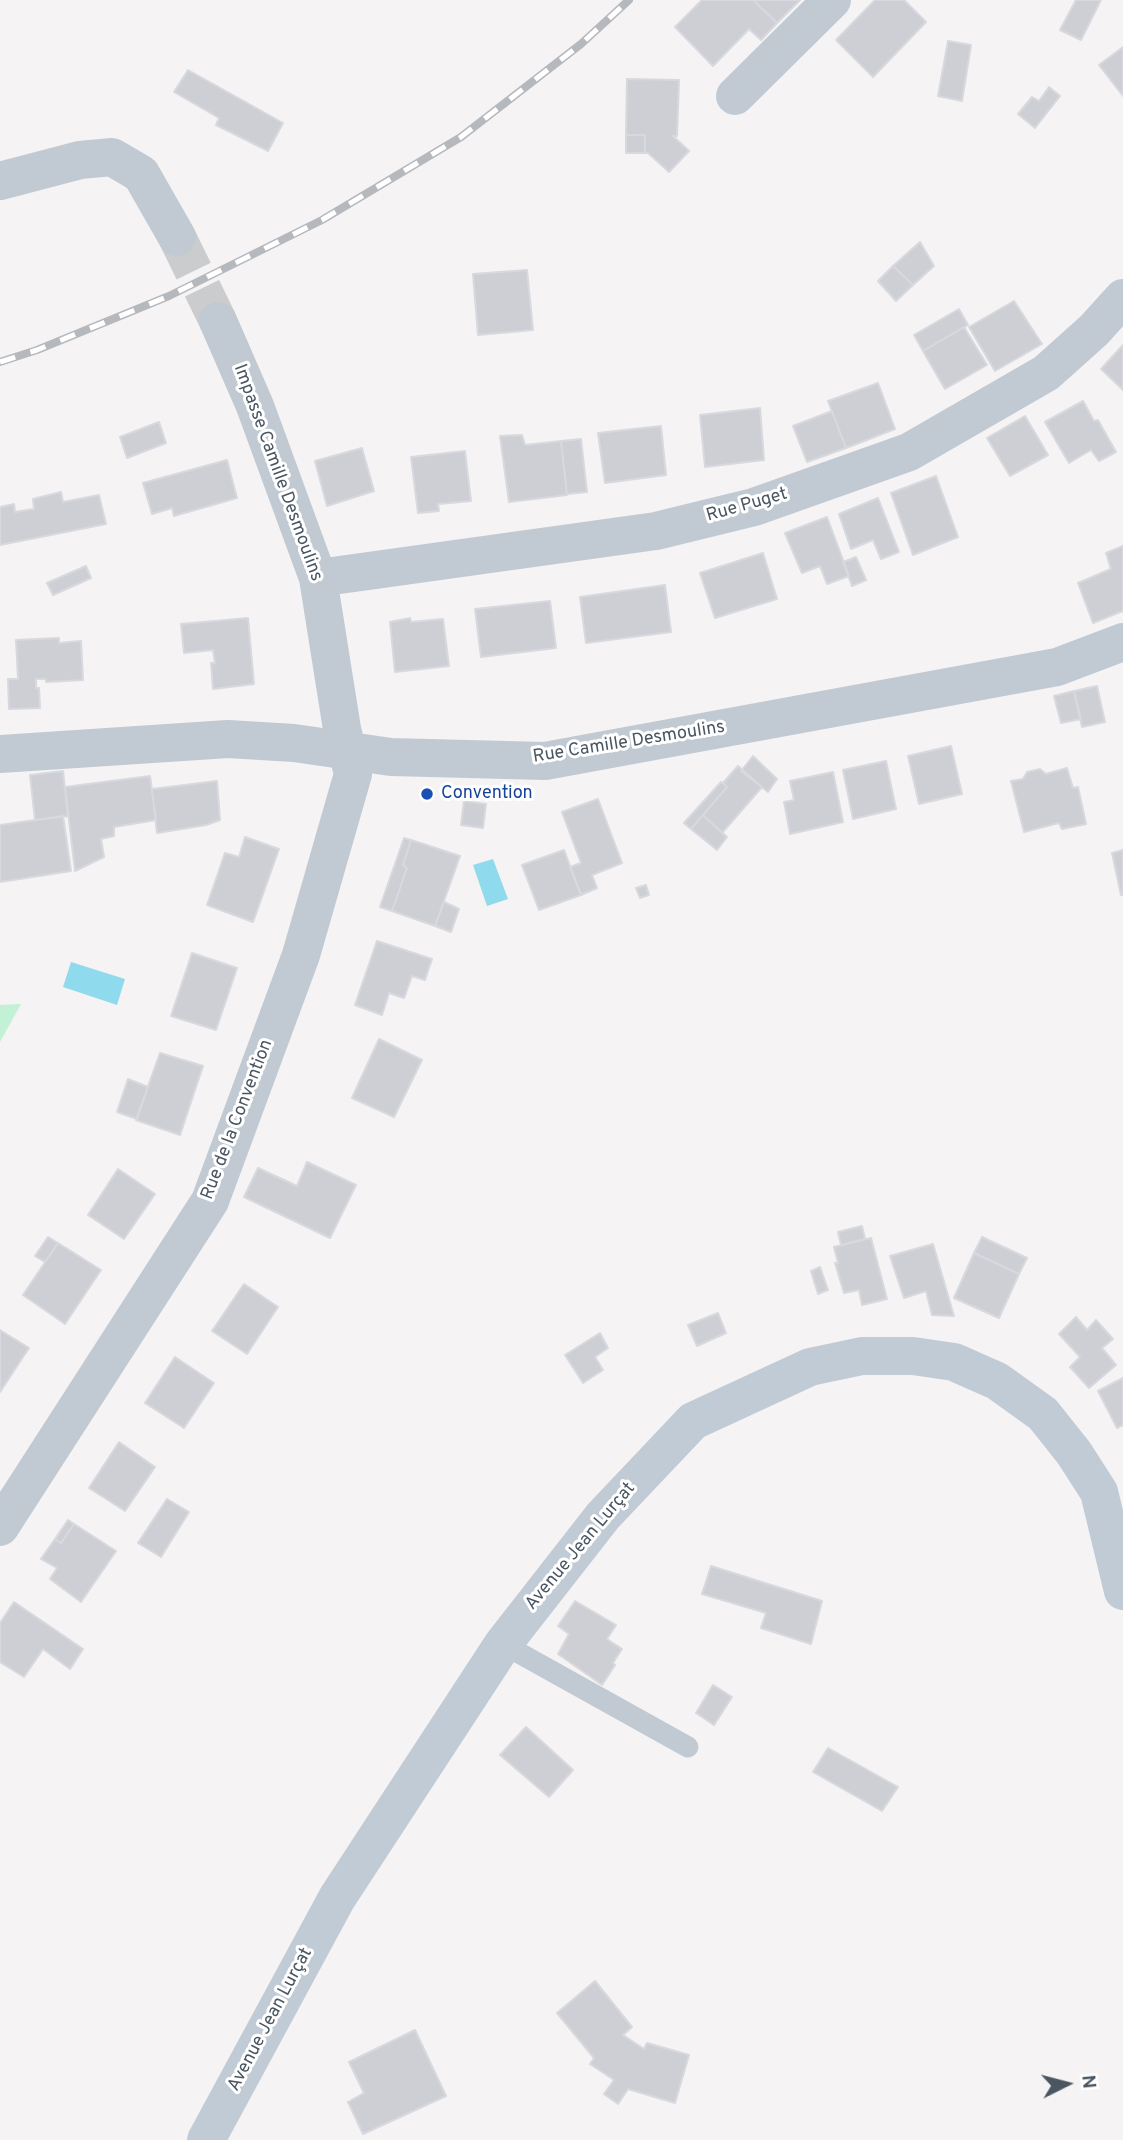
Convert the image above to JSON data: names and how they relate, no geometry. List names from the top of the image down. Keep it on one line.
{"streets":{"main road":["Avenue Jean Lurçat"],"street":["Impasse Camille Desmoulins","Rue Puget","Rue Camille Desmoulins","Rue de la Convention"]},"crossings":[["Impasse Camille Desmoulins","Rue Puget"],["Impasse Camille Desmoulins","Rue Camille Desmoulins"],["Impasse Camille Desmoulins","Rue de la Convention"],["Rue Camille Desmoulins","Rue de la Convention"]],"places":["Convention"],"north":"right"}
